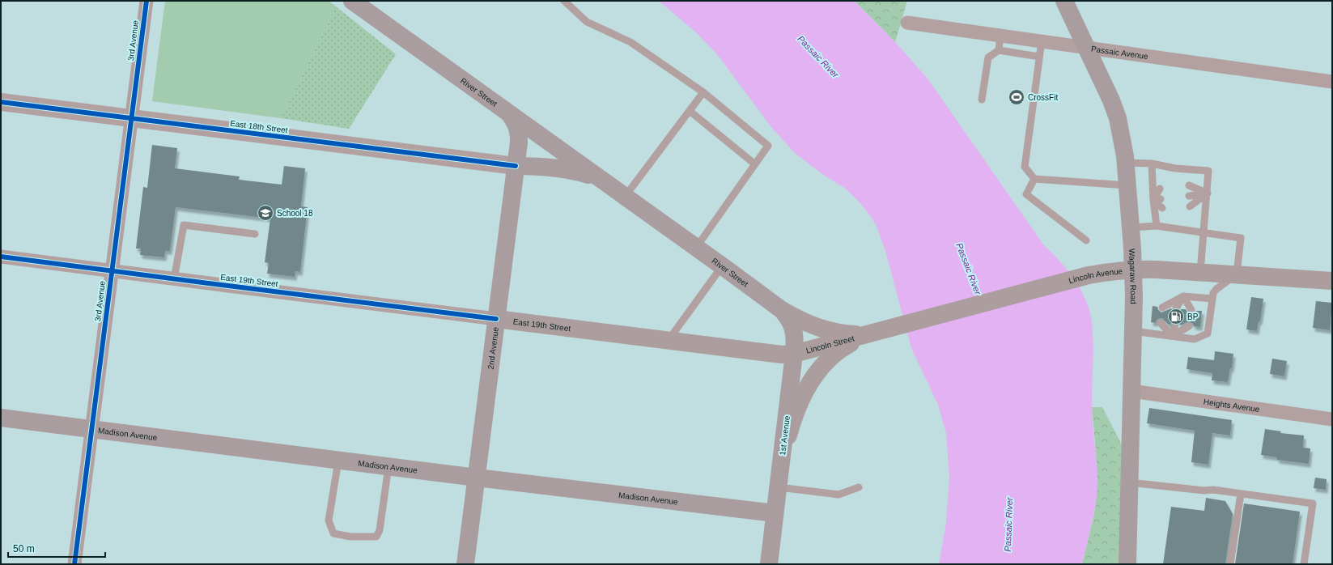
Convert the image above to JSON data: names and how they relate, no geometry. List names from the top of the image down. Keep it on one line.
{"streets":{"main road":["River Street","Lincoln Avenue","Wagaraw Road","East 19th Street","Lincoln Street","2nd Avenue","Madison Avenue","1st Avenue"],"street":["3rd Avenue","Passaic Avenue","East 18th Street","Heights Avenue"]},"crossings":[["3rd Avenue","East 18th Street"],["3rd Avenue","East 19th Street"],["3rd Avenue","Madison Avenue"],["Passaic Avenue","Wagaraw Road"],["River Street","East 18th Street"],["River Street","Lincoln Avenue"],["River Street","Lincoln Street"],["River Street","2nd Avenue"],["River Street","1st Avenue"],["East 18th Street","2nd Avenue"],["Lincoln Avenue","Wagaraw Road"],["Lincoln Avenue","Lincoln Street"],["Wagaraw Road","Heights Avenue"],["East 19th Street","Lincoln Street"],["East 19th Street","2nd Avenue"],["East 19th Street","1st Avenue"],["Lincoln Street","1st Avenue"],["2nd Avenue","Madison Avenue"],["Madison Avenue","1st Avenue"]],"water":["Passaic River"],"places":{"sports":["CrossFit"],"school or university":["School 18"],"fuel station":["BP"]},"scale_bar":"50 m"}
